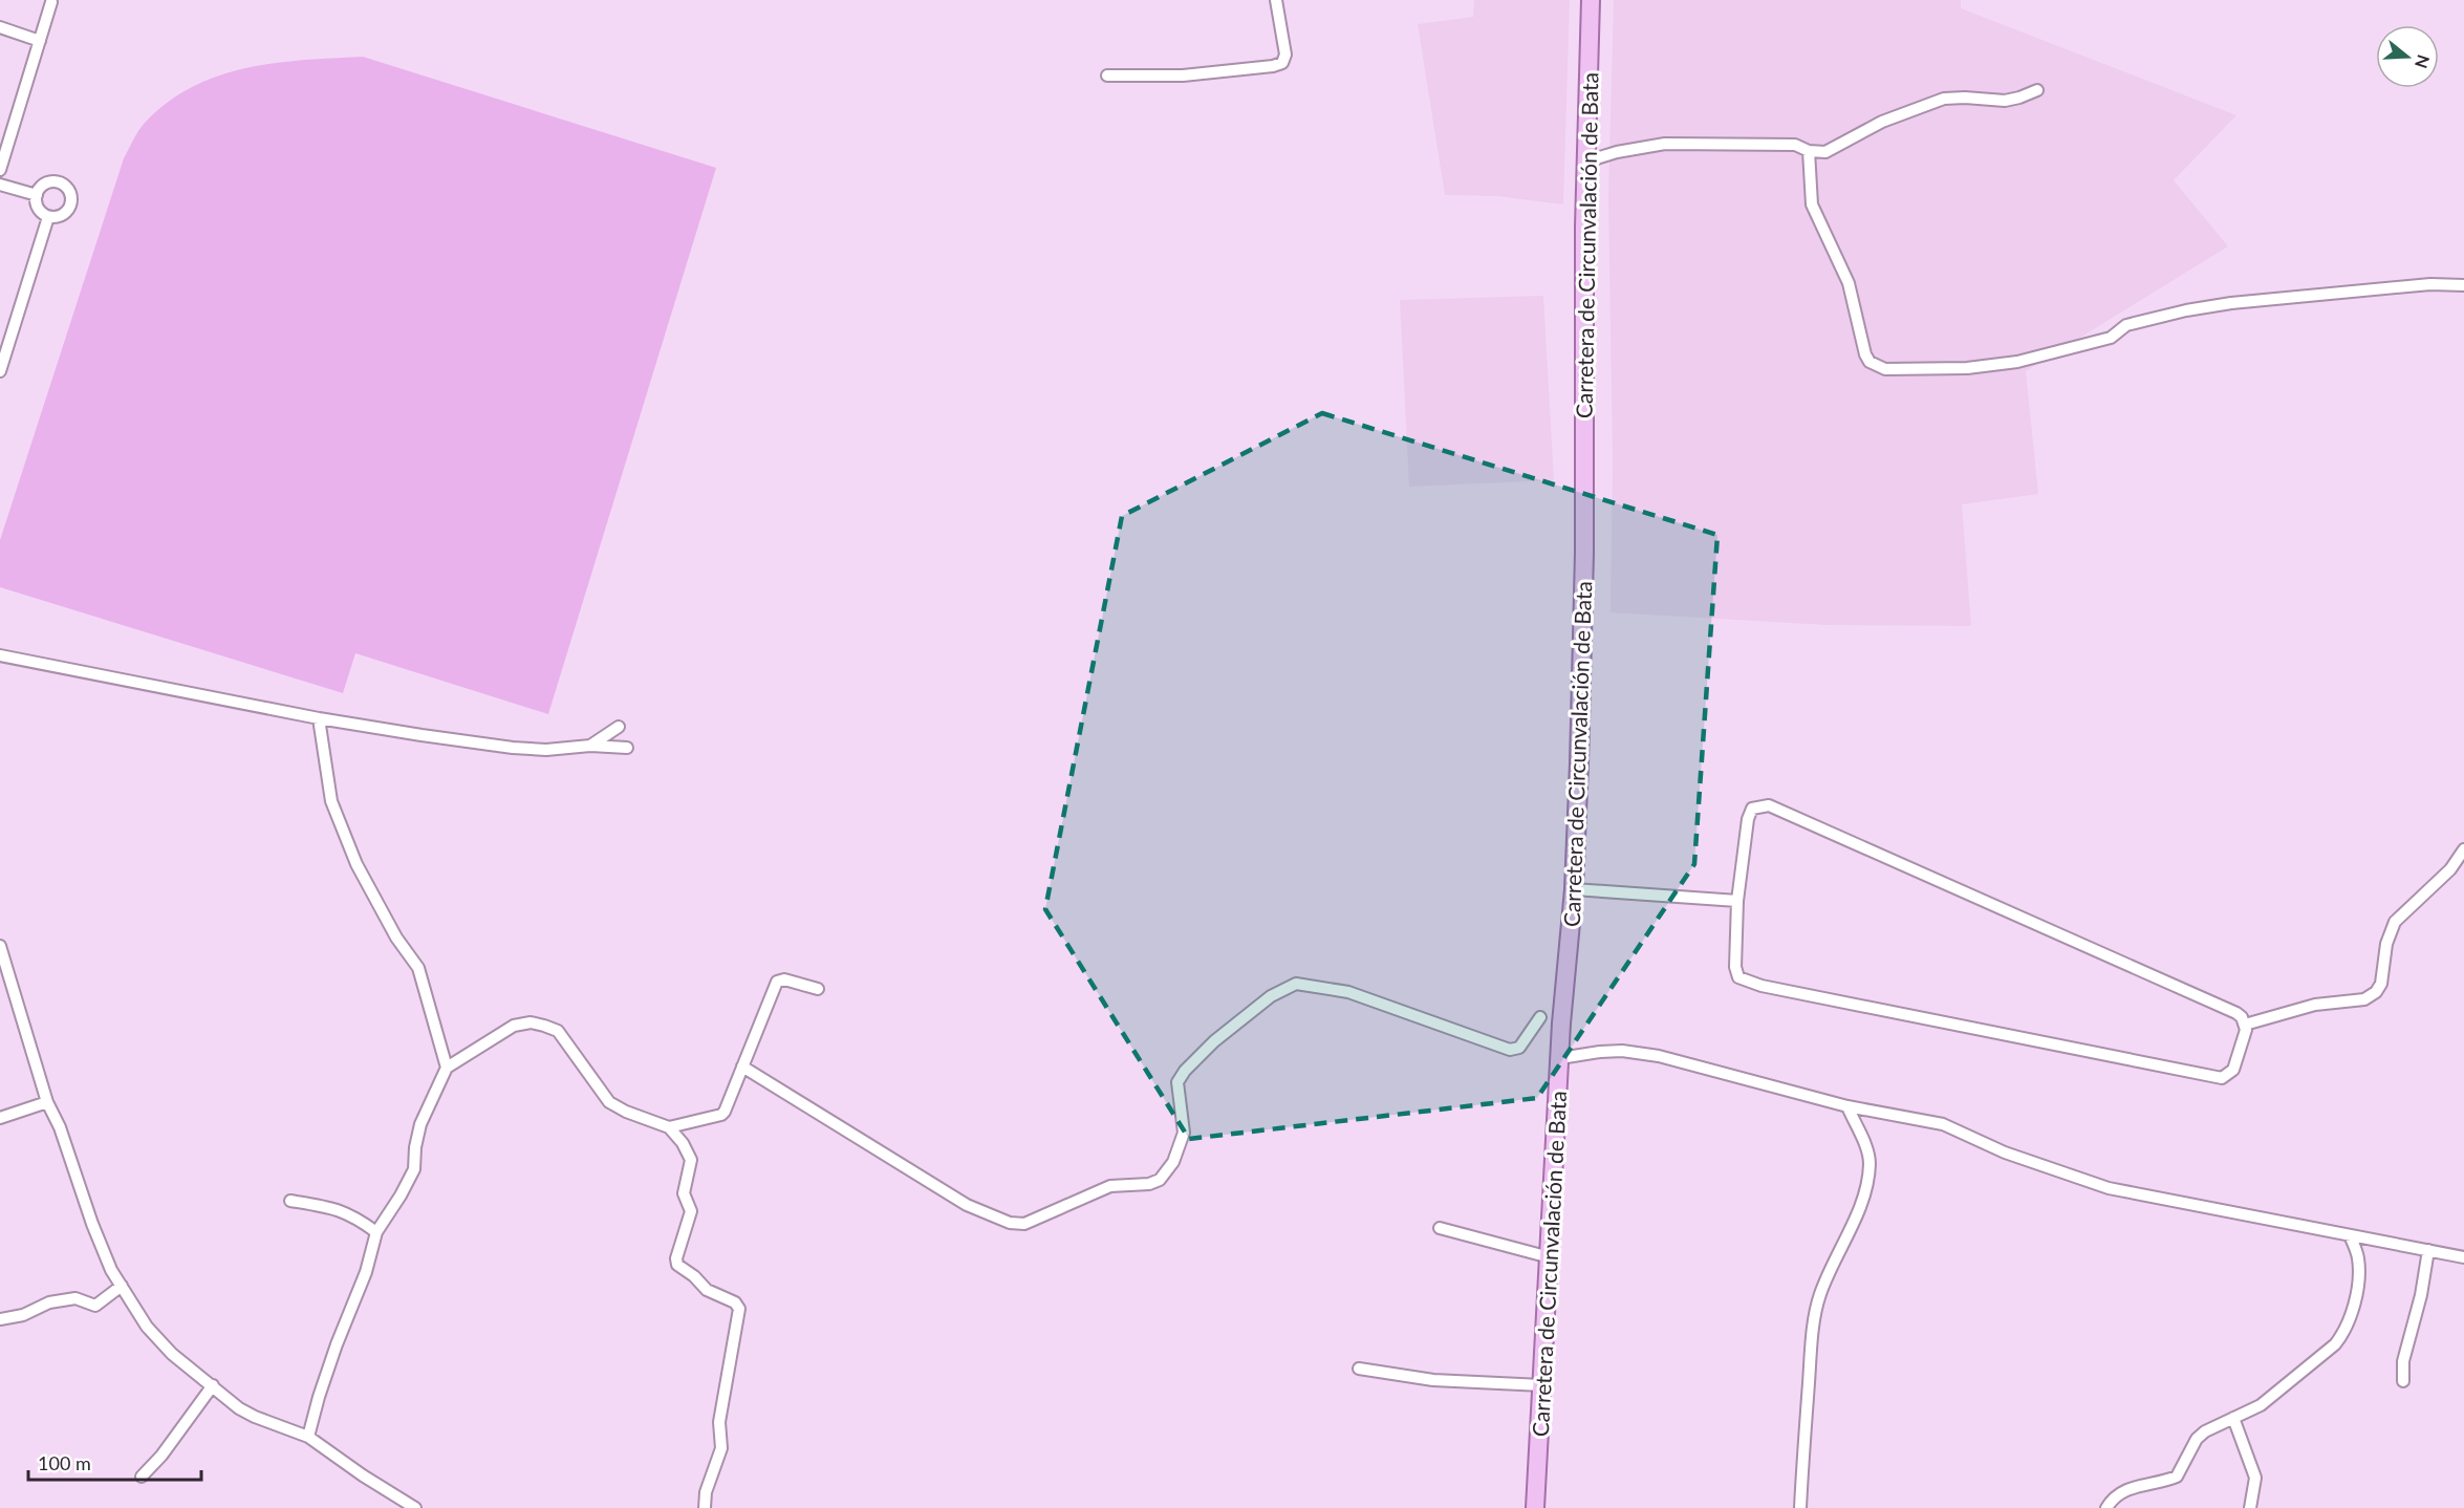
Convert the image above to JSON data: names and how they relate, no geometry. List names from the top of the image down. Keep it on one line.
{"streets":{"main road":["Carretera de Circunvalación de Bata"]},"scale_bar":"100 m","north":"right"}
